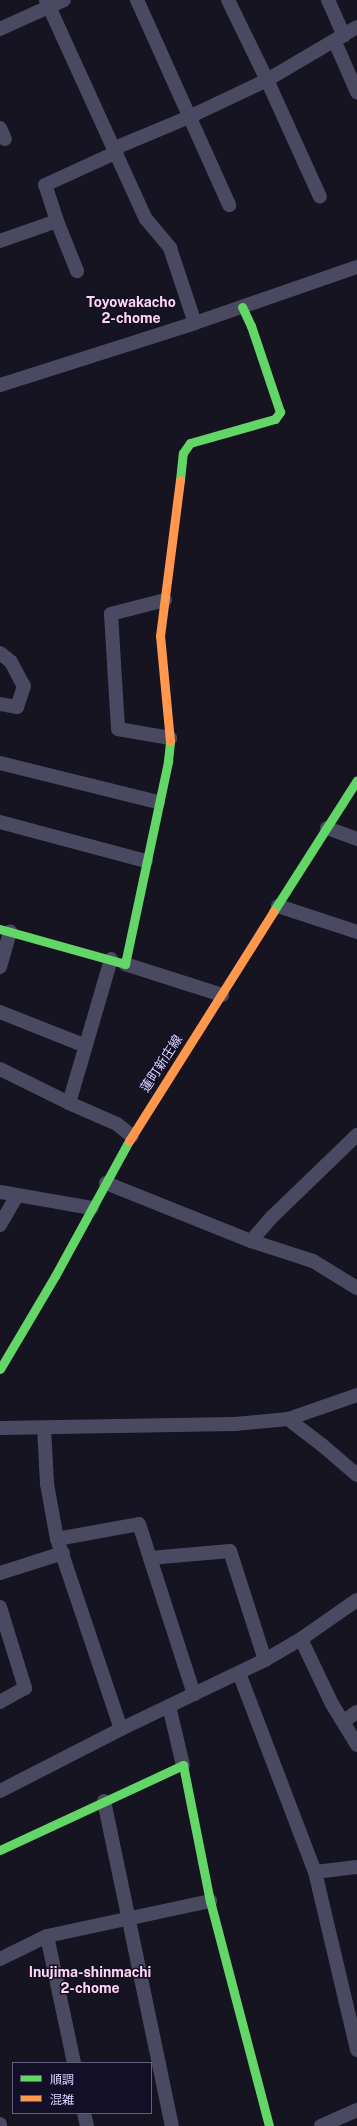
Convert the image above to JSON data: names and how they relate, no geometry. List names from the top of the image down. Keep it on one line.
{"streets":{"street":["蓮町新庄線"]},"districts":["Toyowakacho 2-chome","Inujima-shinmachi 2-chome"],"legend":["順調","混雑"]}
